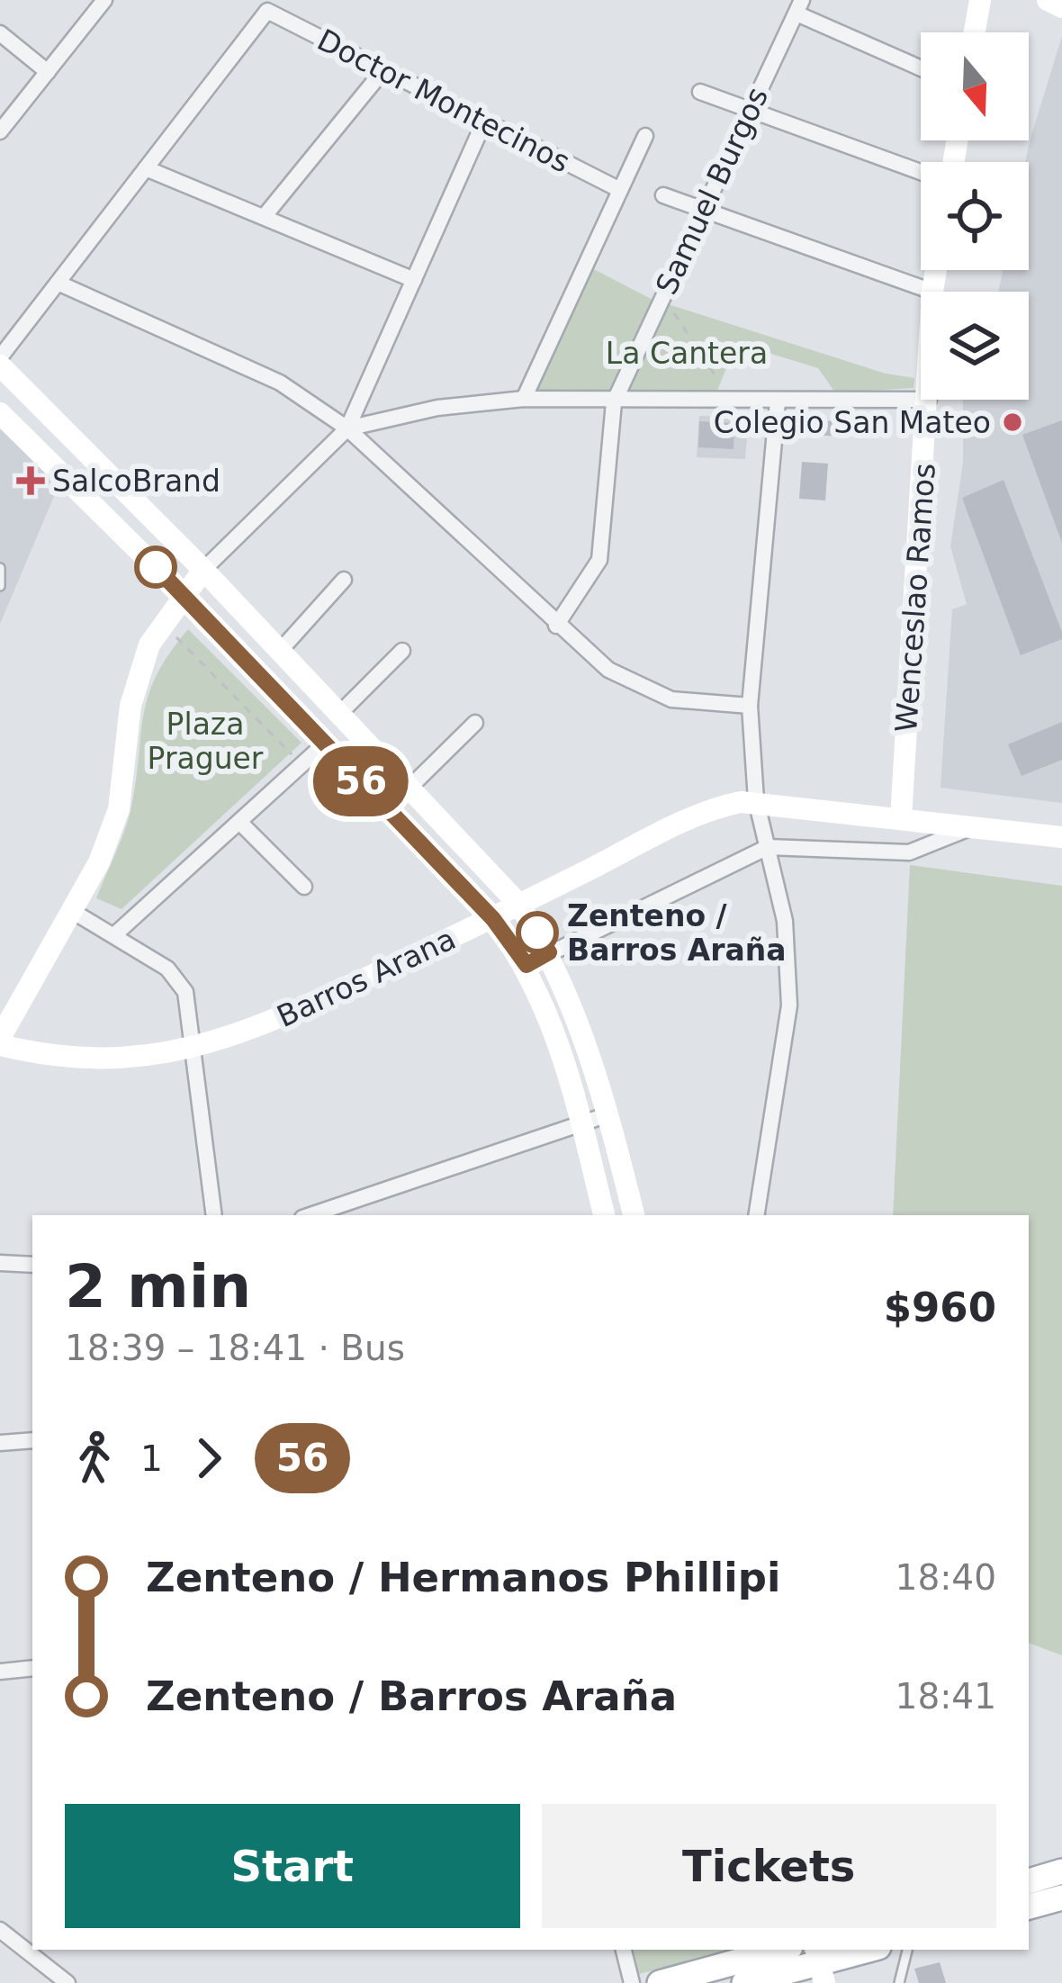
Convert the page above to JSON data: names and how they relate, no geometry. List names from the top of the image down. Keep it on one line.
{"streets":{"street":["Doctor Montecinos","Samuel Burgos","Wenceslao Ramos","Barros Arana"]},"crossings":[["Wenceslao Ramos","Barros Arana"]],"parks":["La Cantera","Plaza Praguer"],"places":{"other":["Colegio San Mateo","Zenteno / Barros Araña"],"health":["SalcoBrand"]},"lines":["bus line 56"],"north":"bottom","page":{"on_map":"56","heading":["2 min","18:39 – 18:41 · Bus","$960"],"legs":["1","56"],"list":[{"name":"Zenteno / Hermanos Phillipi","value":"18:40"},{"name":"Zenteno / Barros Araña","value":"18:41"}],"buttons":["Start","Tickets"]}}
